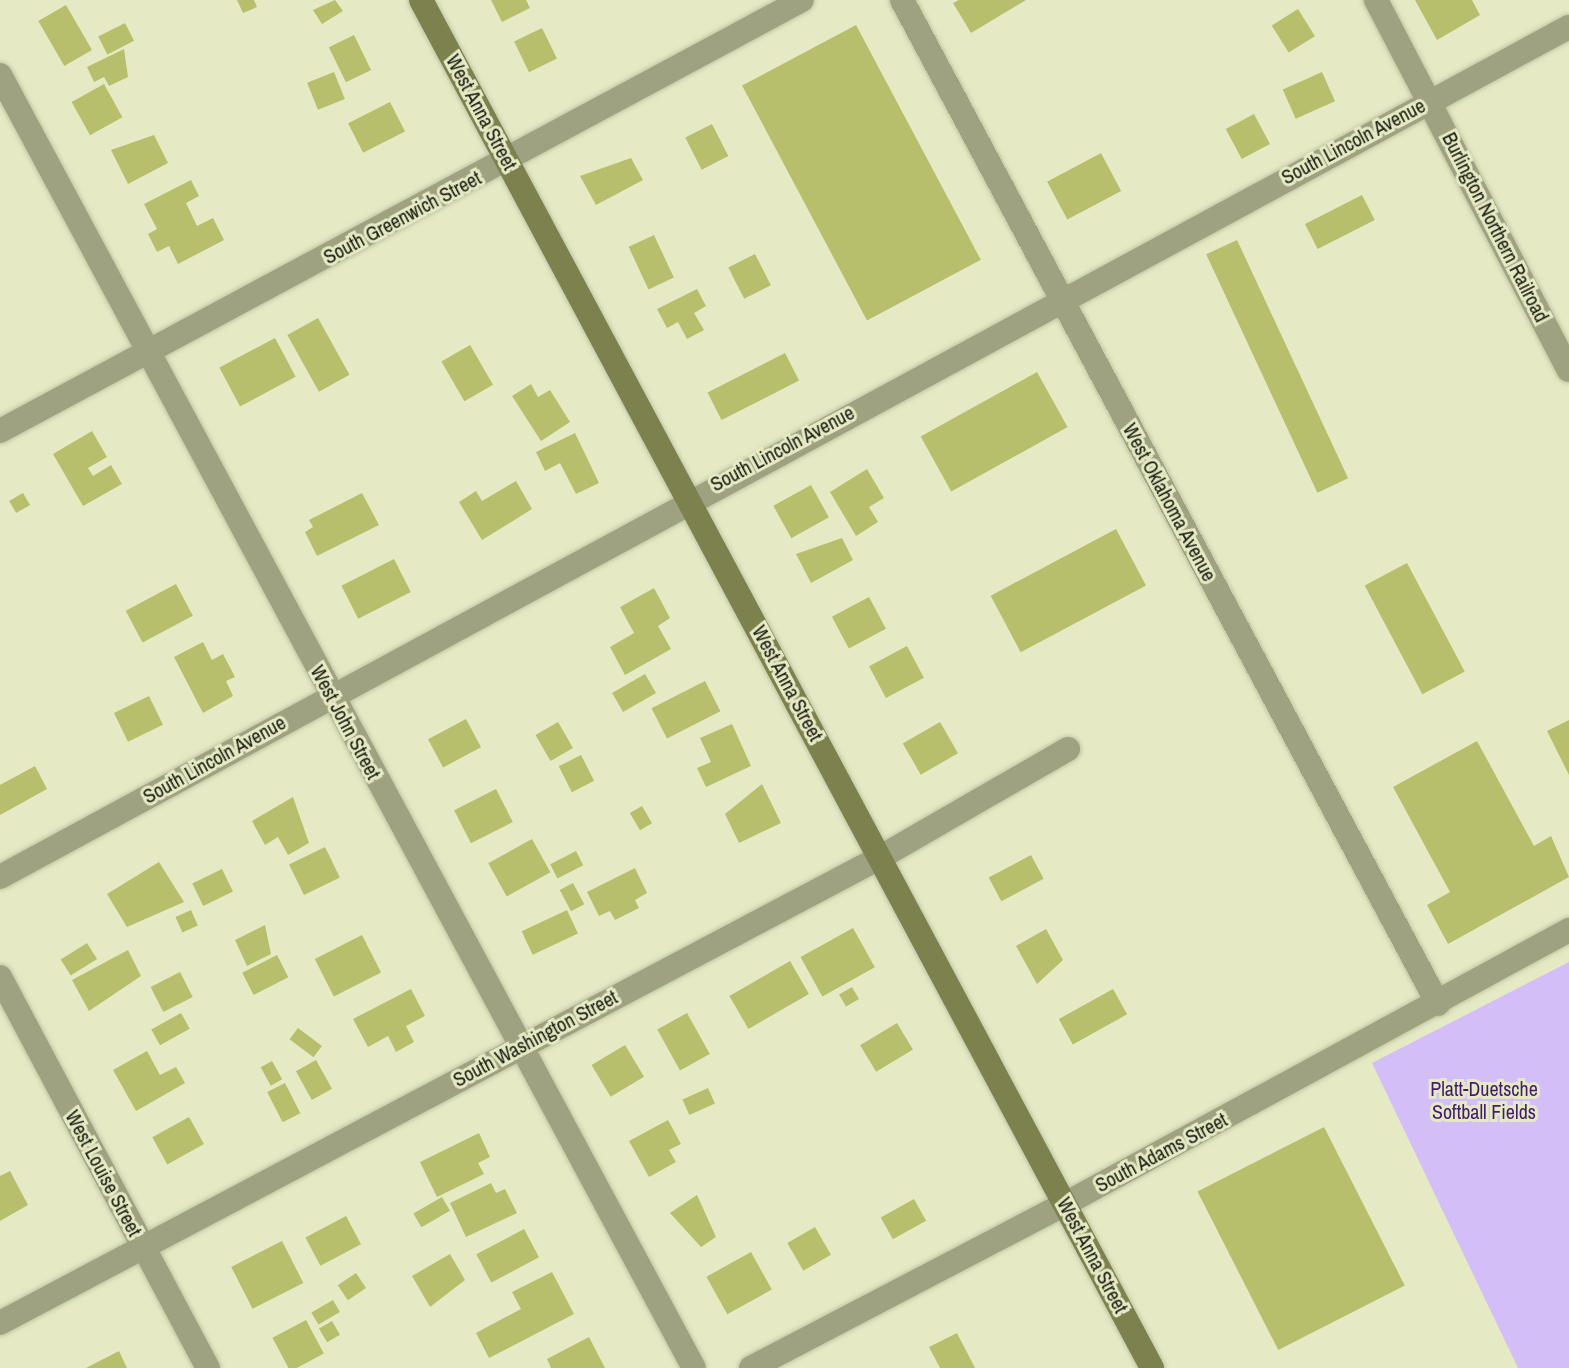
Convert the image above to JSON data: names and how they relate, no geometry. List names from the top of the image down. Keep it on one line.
{"streets":{"main road":["West Anna Street"],"street":["South Lincoln Avenue","South Greenwich Street","Burlington Northern Railroad","West Oklahoma Avenue","West John Street","South Washington Street","South Adams Street","West Louise Street"]},"crossings":[["West Anna Street","South Lincoln Avenue"],["West Anna Street","South Greenwich Street"],["West Anna Street","South Washington Street"],["West Anna Street","South Adams Street"],["South Lincoln Avenue","Burlington Northern Railroad"],["South Lincoln Avenue","West Oklahoma Avenue"],["South Lincoln Avenue","West John Street"],["South Greenwich Street","West John Street"],["West Oklahoma Avenue","South Adams Street"],["West John Street","South Washington Street"],["South Washington Street","West Louise Street"]],"parks":["Platt-Duetsche Softball Fields"]}
